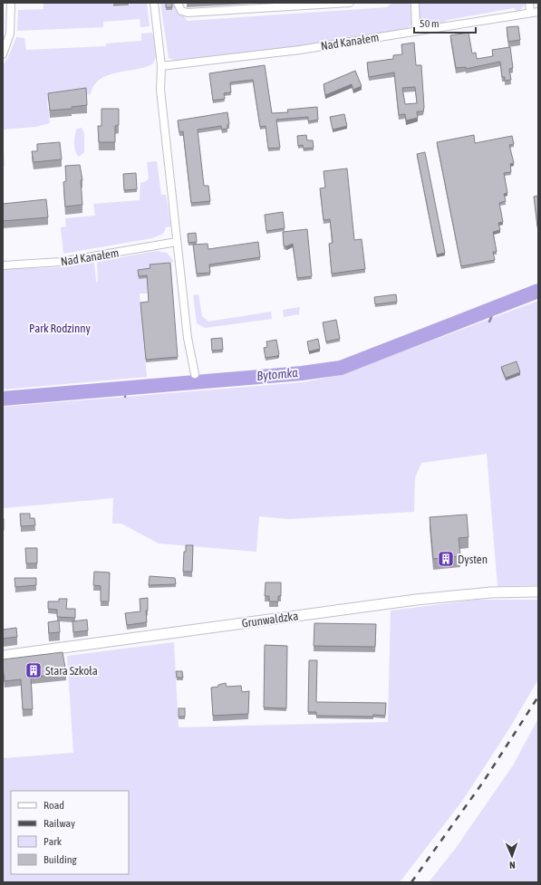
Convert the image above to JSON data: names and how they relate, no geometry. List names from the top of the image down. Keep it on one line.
{"streets":{"street":["Nad Kanałem","Grunwaldzka"]},"water":["Bytomka"],"parks":["Park Rodzinny"],"places":{"building":["Dysten","Stara Szkoła"]},"legend":["Road","Railway","Park","Building"],"scale_bar":"50 m","north":"bottom"}
